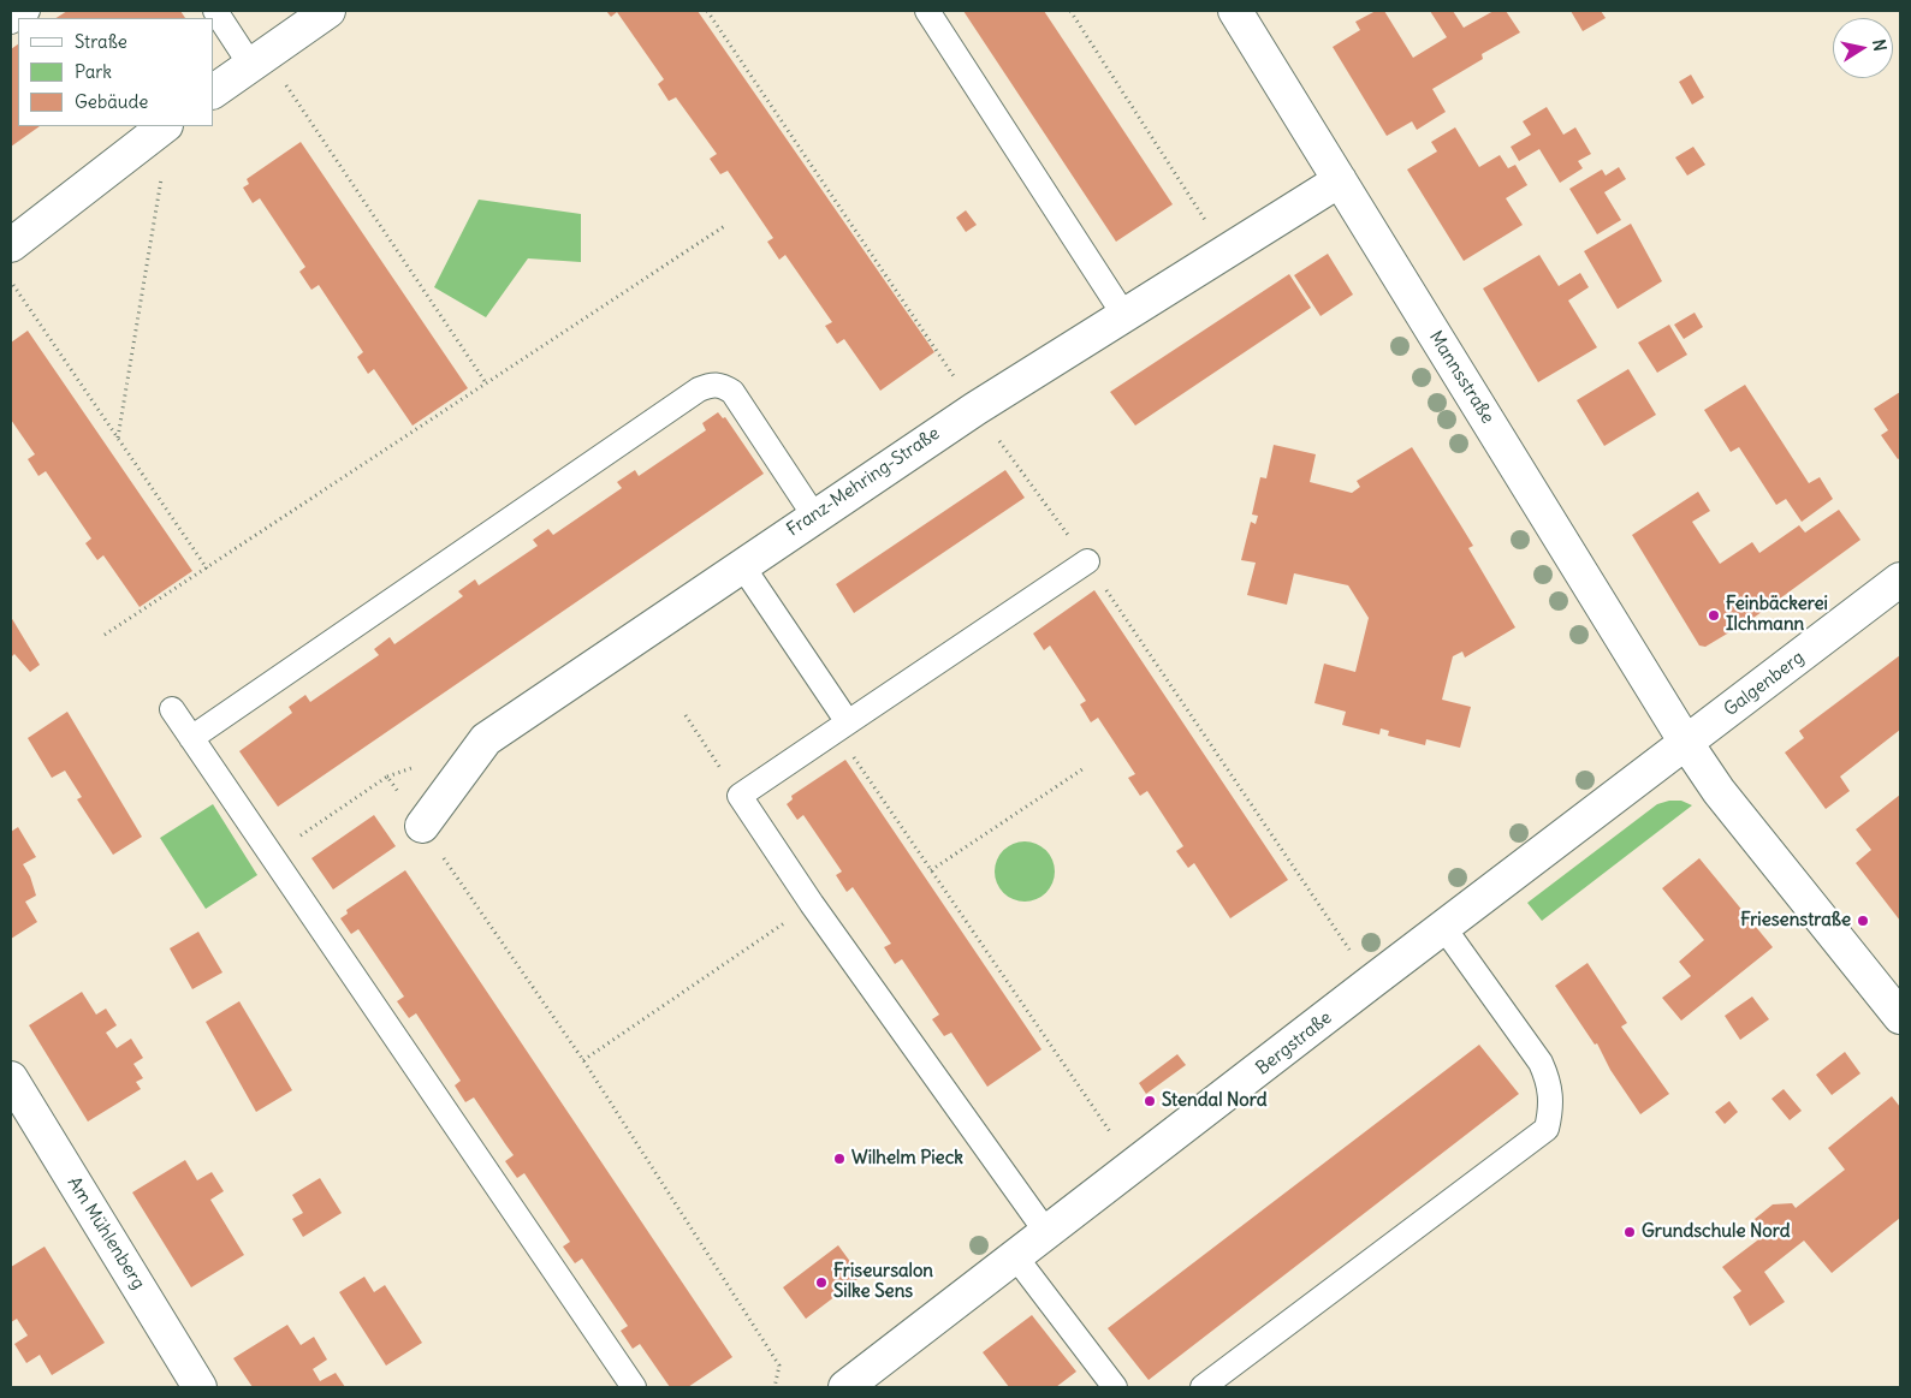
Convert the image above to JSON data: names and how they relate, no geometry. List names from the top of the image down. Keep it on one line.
{"streets":{"street":["Mannsstraße","Franz-Mehring-Straße","Galgenberg","Bergstraße","Am Mühlenberg"]},"crossings":[["Mannsstraße","Franz-Mehring-Straße"],["Mannsstraße","Galgenberg"],["Mannsstraße","Bergstraße"],["Galgenberg","Bergstraße"]],"places":["Feinbäckerei Ilchmann","Friesenstraße","Stendal Nord","Wilhelm Pieck","Grundschule Nord","Friseursalon Silke Sens"],"legend":["Straße","Park","Gebäude"],"north":"right"}
